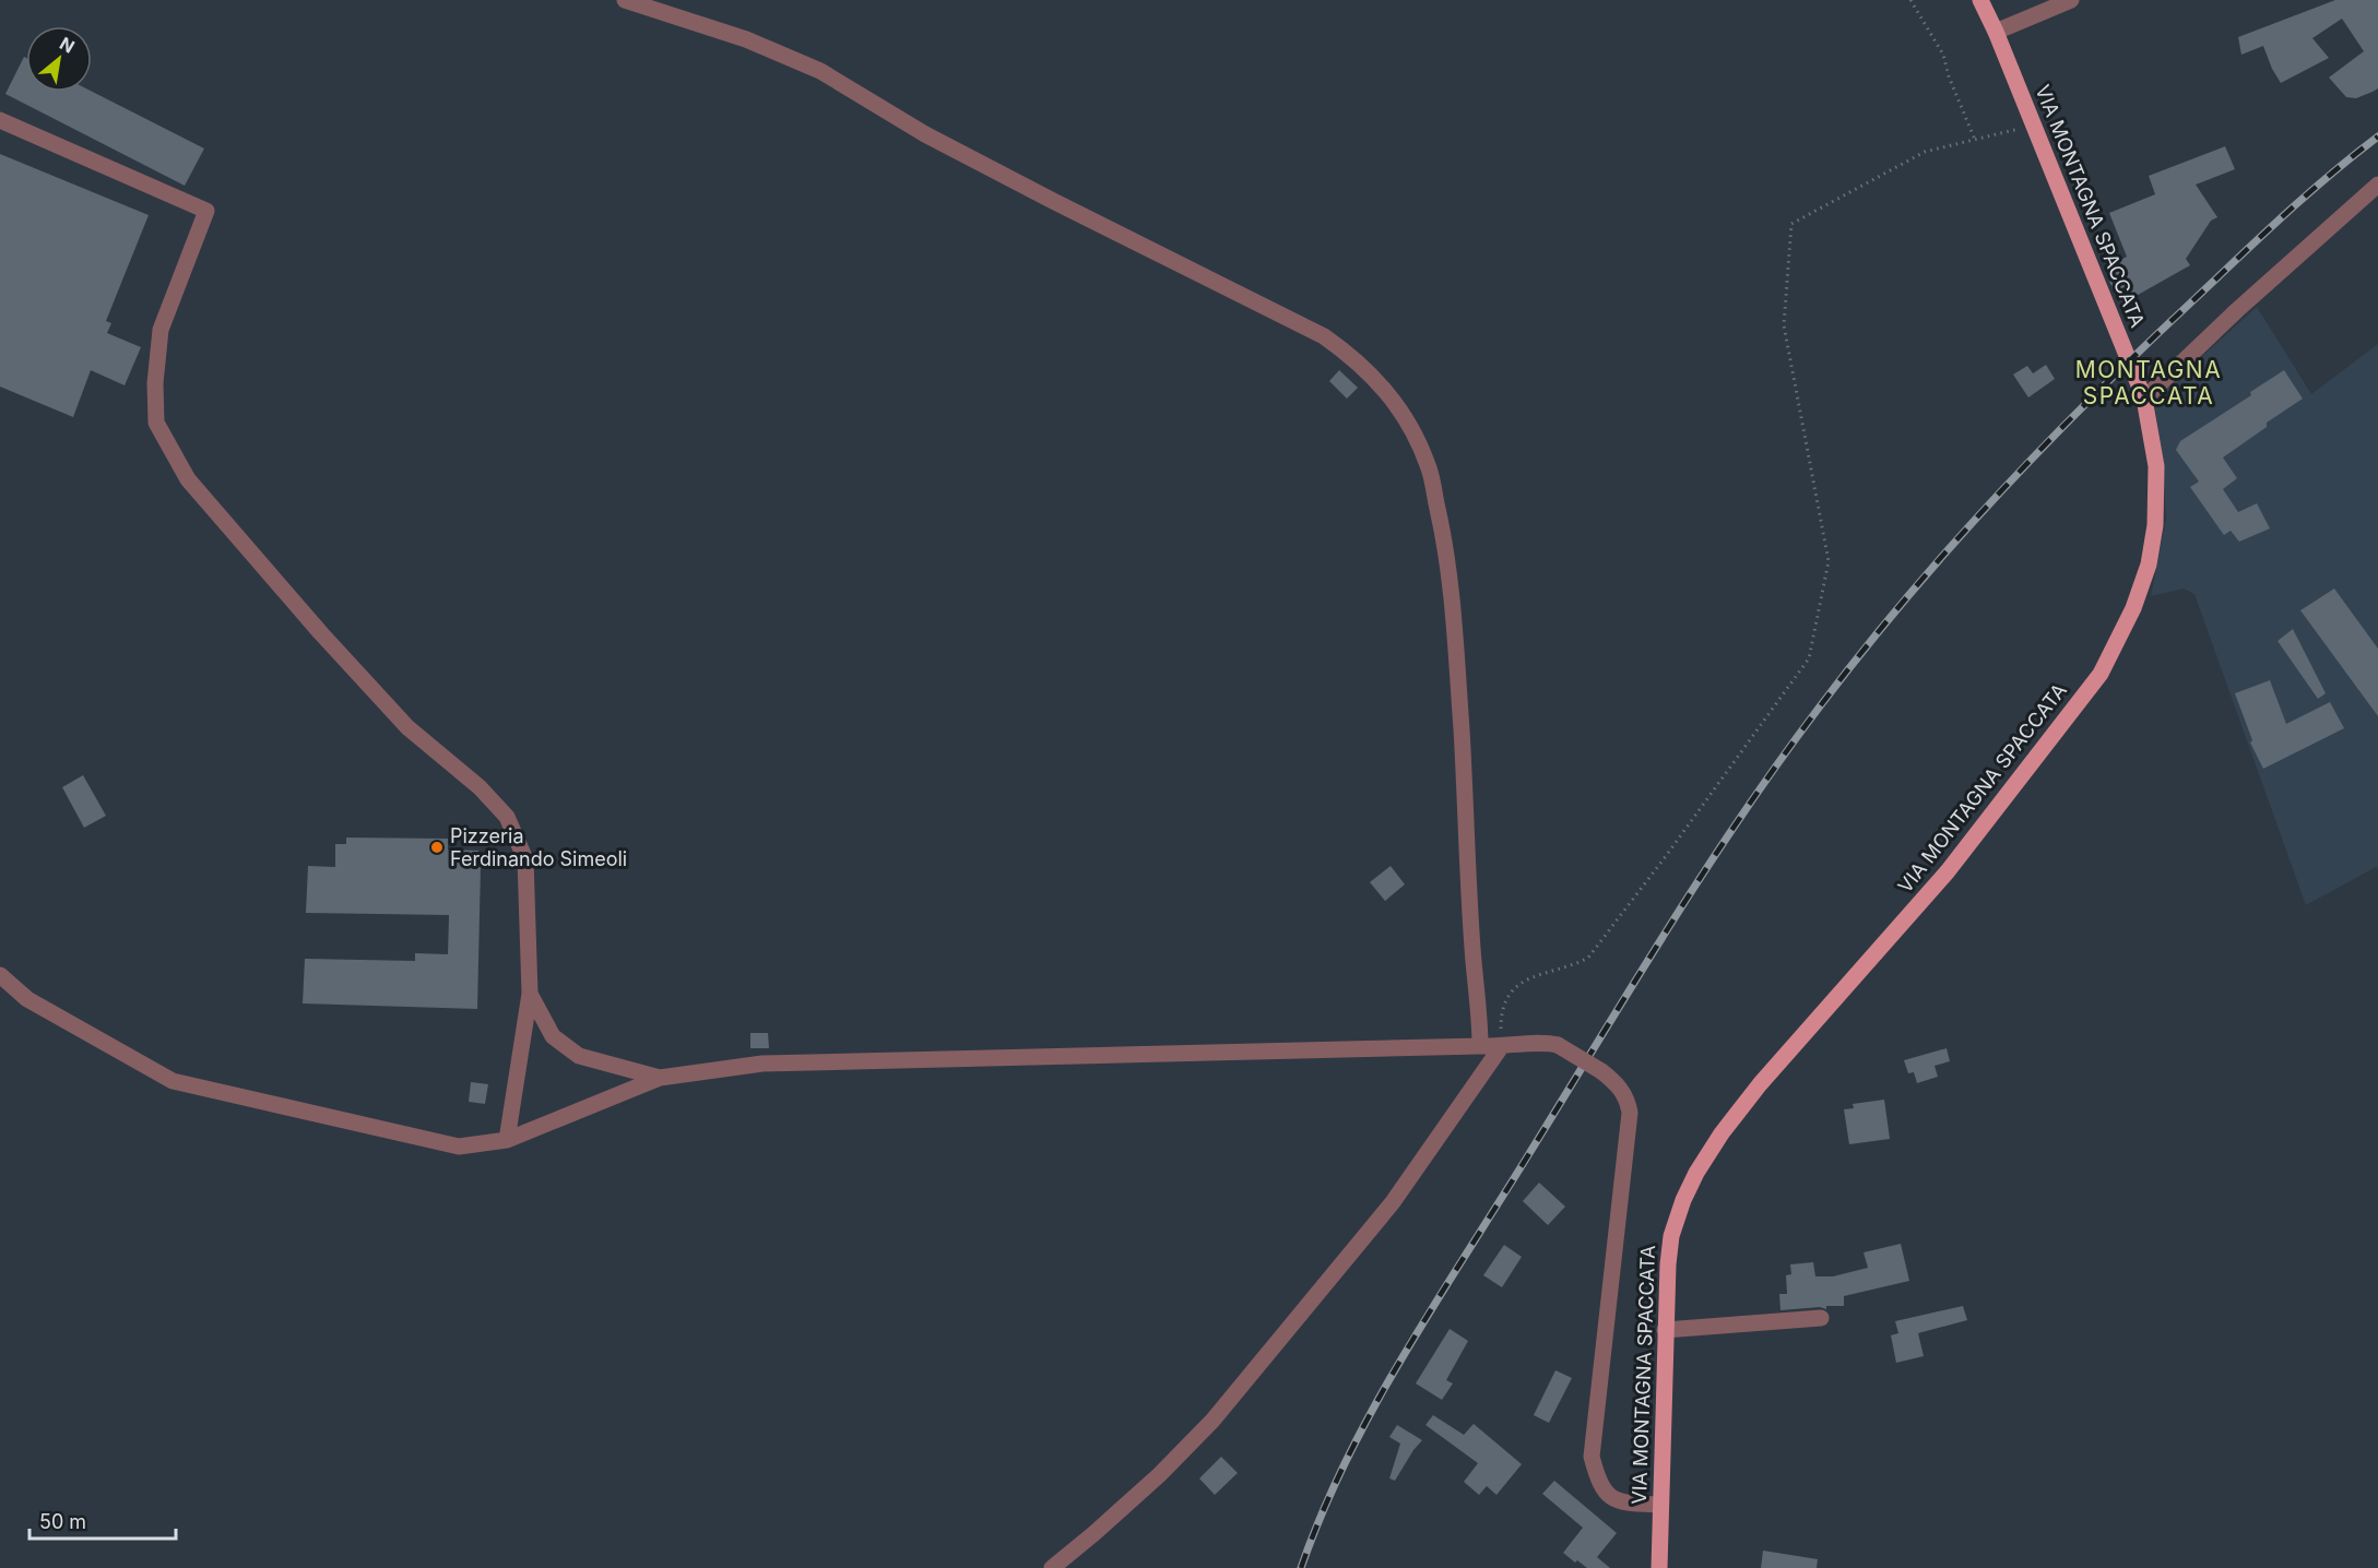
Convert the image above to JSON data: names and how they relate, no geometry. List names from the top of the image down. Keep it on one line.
{"streets":{"main road":["VIA MONTAGNA SPACCATA"]},"districts":["MONTAGNA SPACCATA"],"places":["Pizzeria Ferdinando Simeoli"],"scale_bar":"50 m","north":"top right"}
